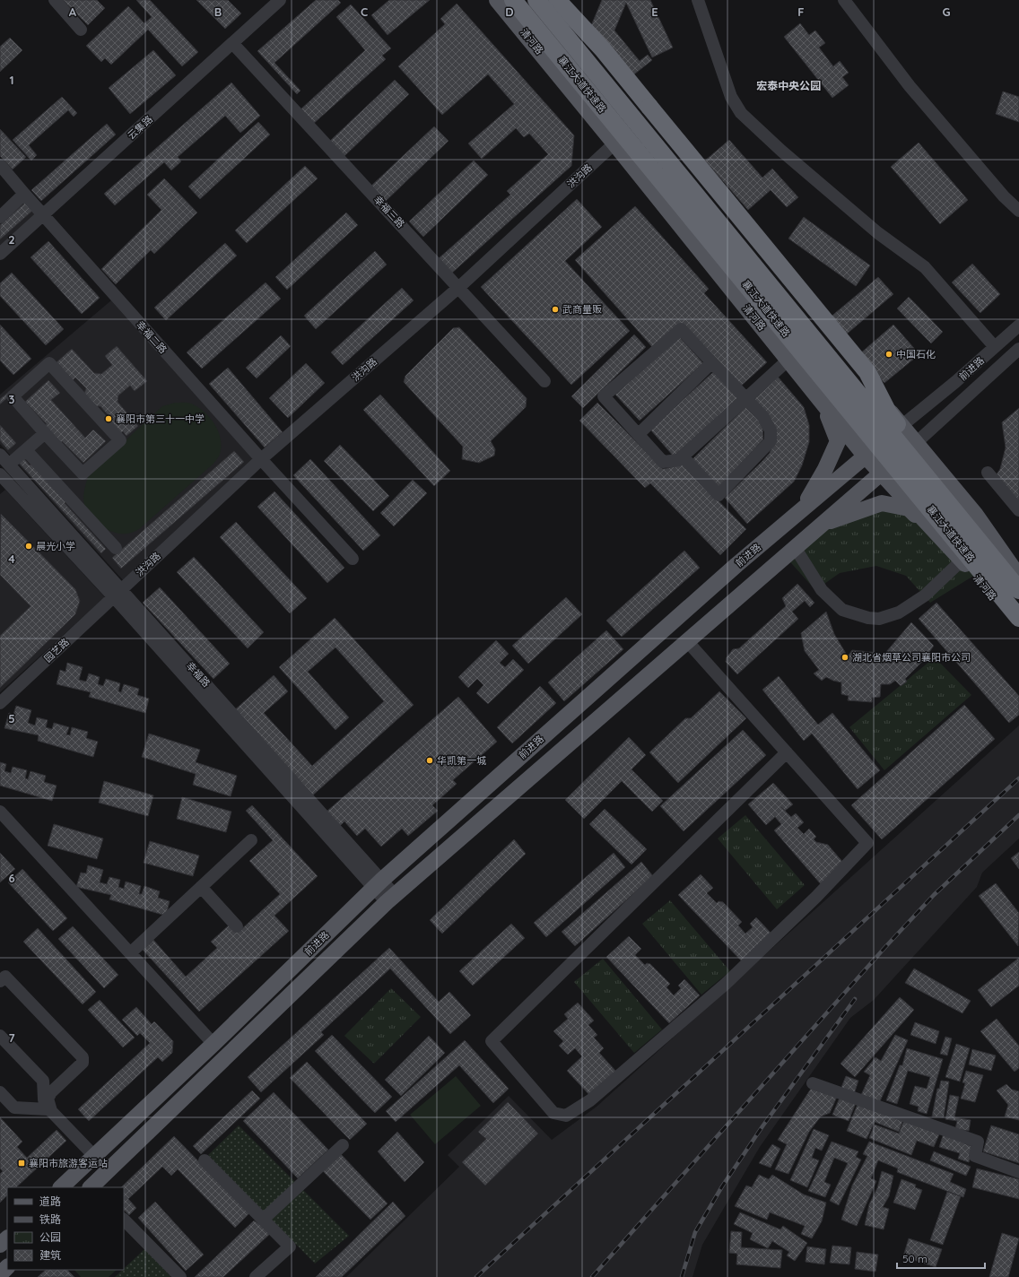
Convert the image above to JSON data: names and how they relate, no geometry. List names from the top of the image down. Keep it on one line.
{"streets":{"highway":["襄江大道快速路"],"main road":["清河路","前进路"],"street":["云集路","洪沟路","幸福三路","幸福二路","园艺路","幸福路"]},"crossings":[["清河路","洪沟路"],["清河路","前进路"],["云集路","幸福三路"],["云集路","幸福二路"],["洪沟路","幸福三路"],["洪沟路","幸福二路"],["洪沟路","园艺路"],["洪沟路","幸福路"],["前进路","幸福路"],["园艺路","幸福路"]],"districts":["宏泰中央公园"],"places":{"other":["武商量贩","中国石化","襄阳市第三十一中学","晨光小学","湖北省烟草公司襄阳市公司","华凯第一城"],"transit":["襄阳市旅游客运站"]},"legend":["道路","铁路","公园","建筑"],"scale_bar":"50 m","grid":{"columns":["A","B","C","D","E","F","G"],"rows":["1","2","3","4","5","6","7"]}}
